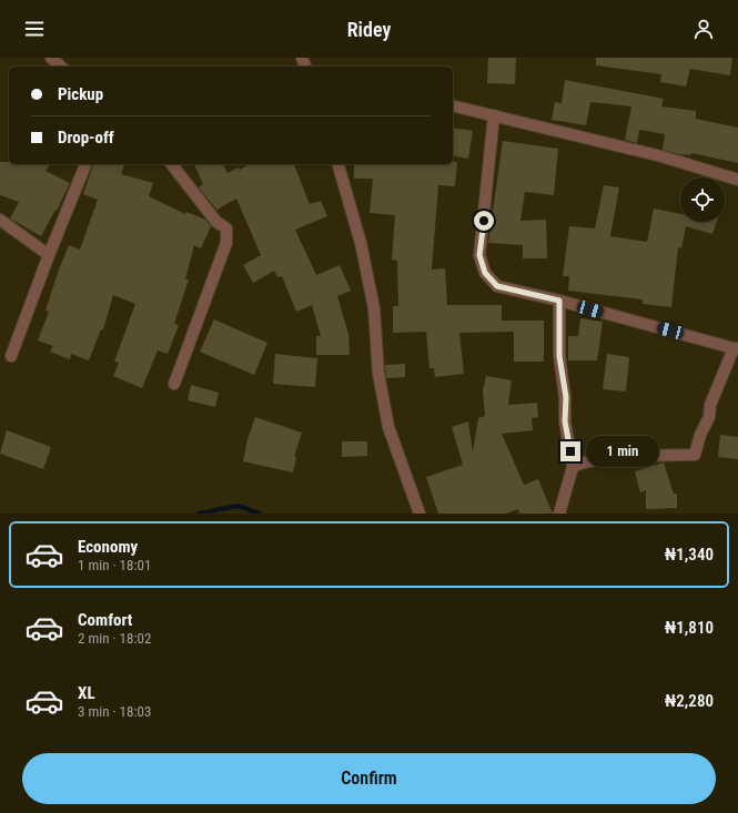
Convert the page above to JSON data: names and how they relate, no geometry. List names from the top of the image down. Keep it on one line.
{"page":{"header":"Ridey","banner":["Pickup","Drop-off"],"bubble":"1 min","list":[{"name":"Economy","note":"1 min · 18:01","value":"₦1,340"},{"name":"Comfort","note":"2 min · 18:02","value":"₦1,810"},{"name":"XL","note":"3 min · 18:03","value":"₦2,280"}],"buttons":"Confirm"}}
